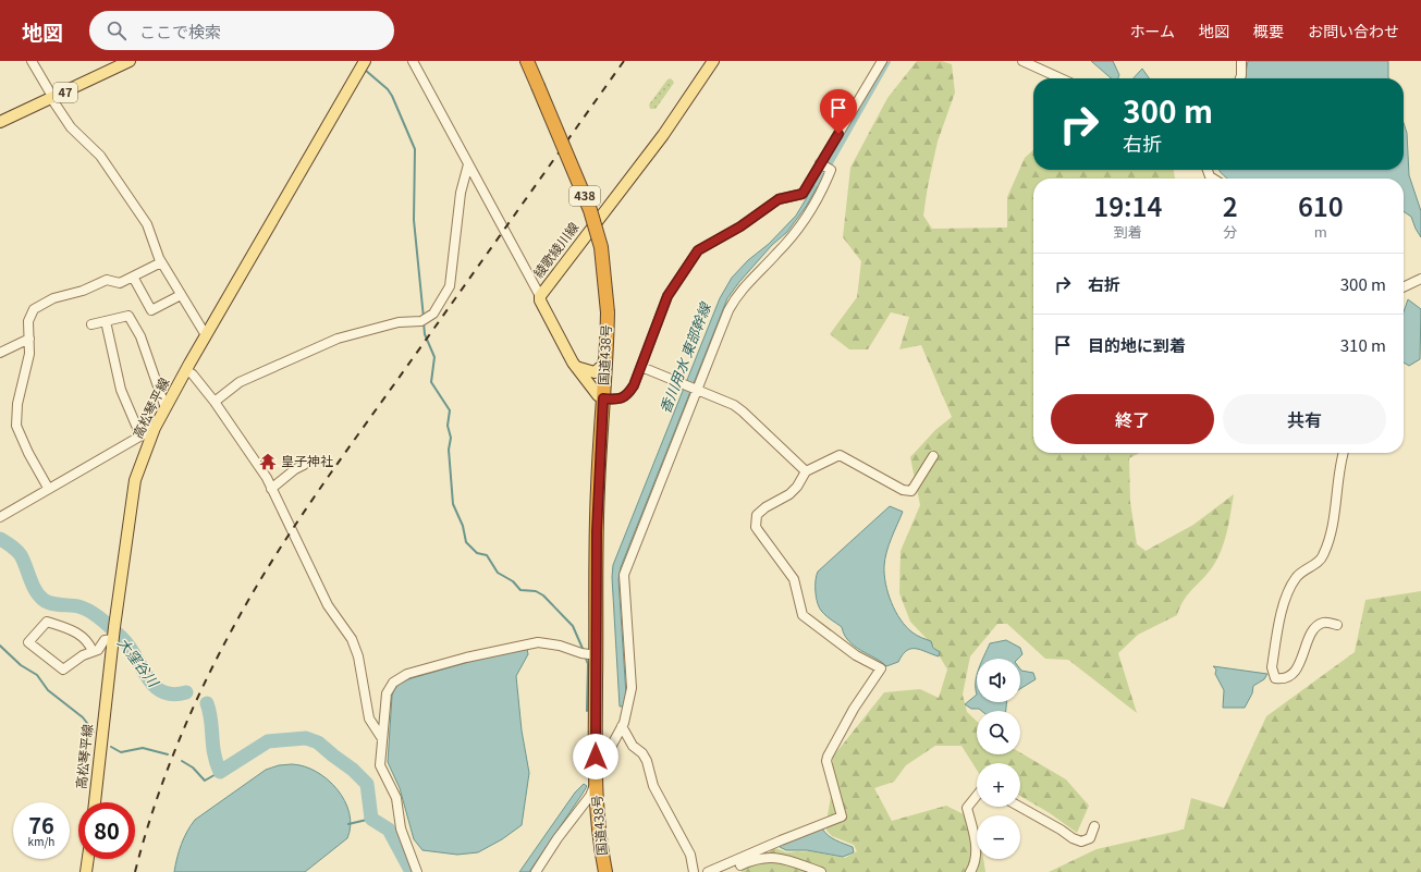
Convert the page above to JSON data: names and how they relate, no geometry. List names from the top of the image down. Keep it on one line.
{"streets":{"highway":["438","国道438号"],"main road":["47","綾歌綾川線","高松琴平線"]},"crossings":[["綾歌綾川線","国道438号"]],"water":["香川用水 東部幹線","大窪谷川"],"places":{"temple":["皇子神社"]},"page":{"header":"地図","search":"ここで検索","nav":["ホーム","地図","概要","お問い合わせ"],"turn":["300 m","右折"],"eta":["19:14","到着","2","分","610","m"],"list":[{"name":"右折","value":"300 m"},{"name":"目的地に到着","value":"310 m"}],"buttons":["終了","共有"],"map_buttons":["+","−"],"speed":"76 km/h","limit":"80"}}
